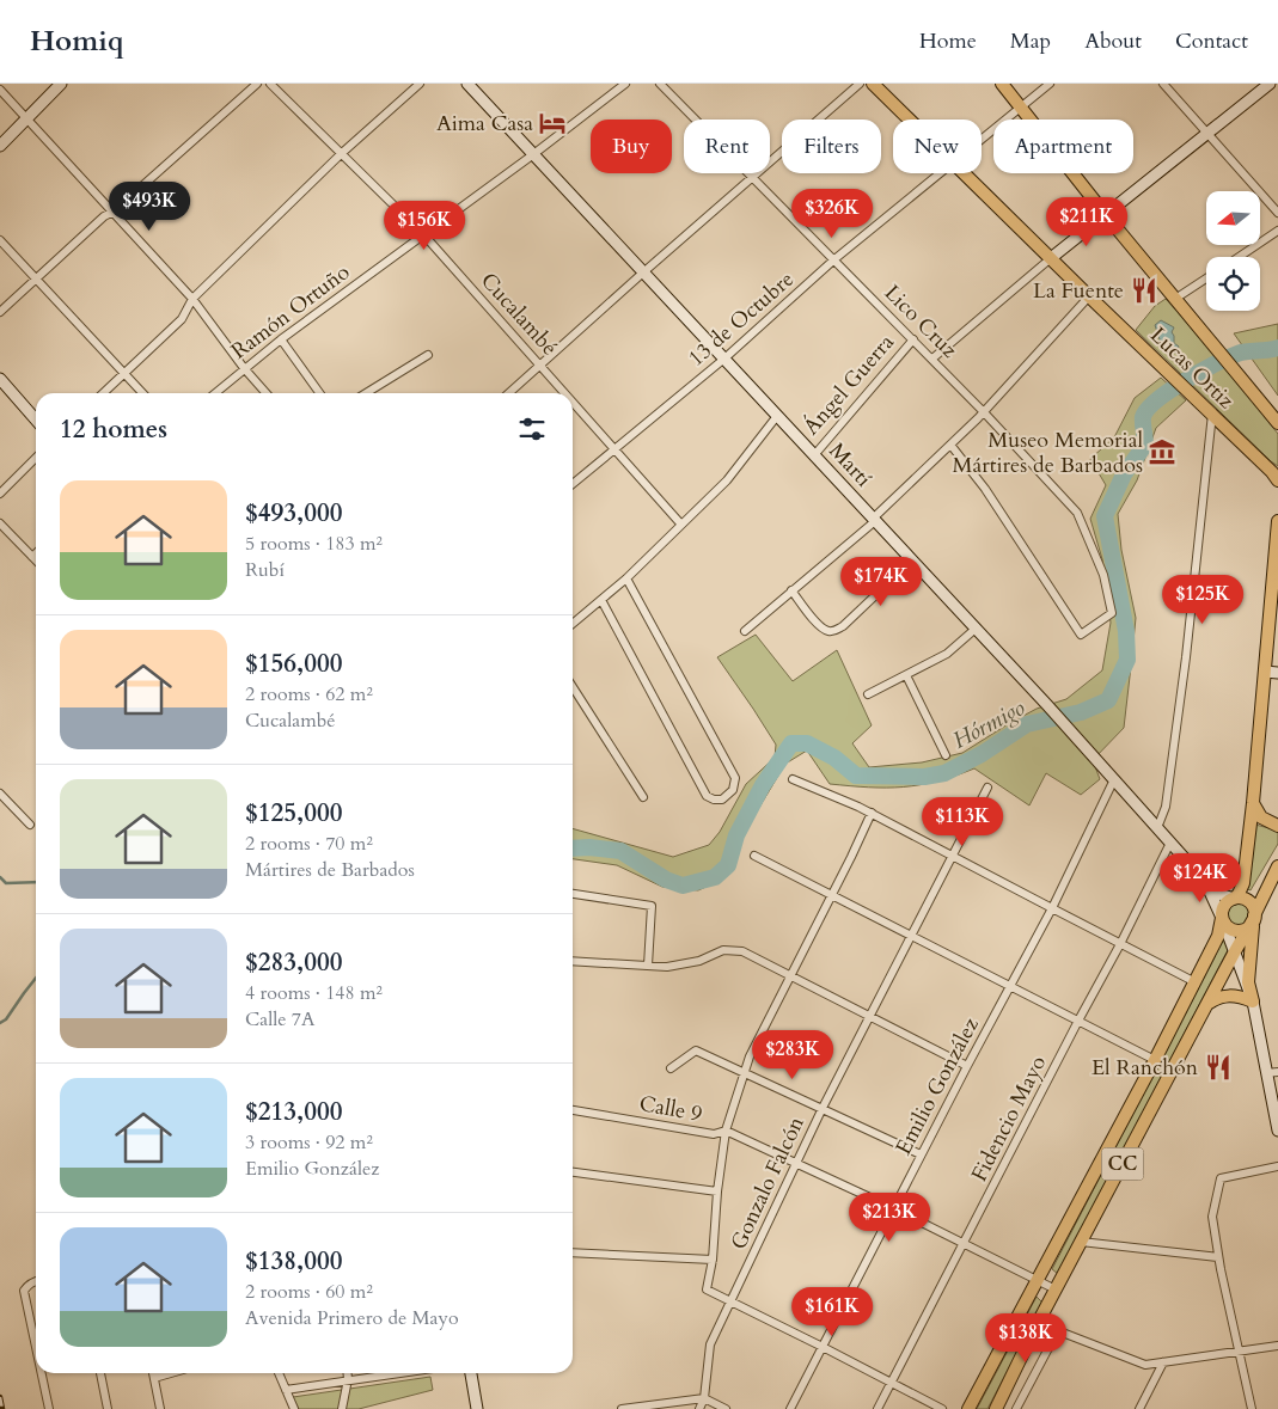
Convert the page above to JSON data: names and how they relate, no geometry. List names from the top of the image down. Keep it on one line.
{"streets":{"main road":["Lucas Ortiz","Martí","CC"],"street":["Ramón Ortuño","Cucalambé","13 de Octubre","Lico Cruz","Ángel Guerra","Emilio González","Calle 9","Fidencio Mayo","Gonzalo Falcón"]},"crossings":[["Ramón Ortuño","Cucalambé"],["Ramón Ortuño","Martí"],["Cucalambé","13 de Octubre"],["13 de Octubre","Lico Cruz"],["13 de Octubre","Martí"],["Lico Cruz","Ángel Guerra"],["Ángel Guerra","Martí"],["Martí","Emilio González"],["Martí","Fidencio Mayo"],["Martí","CC"],["Emilio González","Calle 9"],["Calle 9","Fidencio Mayo"],["Calle 9","CC"],["Calle 9","Gonzalo Falcón"]],"water":["Hórmigo"],"places":{"hotel":["Aima Casa"],"restaurant":["La Fuente","El Ranchón"],"museum":["Museo Memorial Mártires de Barbados"]},"north":"left","page":{"header":"Homiq","nav":["Home","Map","About","Contact"],"chip":["Buy","Rent","Filters","New","Apartment"],"price":["$493K","$326K","$211K","$156K","$174K","$125K","$113K","$124K","$283K","$213K","$161K","$138K"],"heading":"12 homes","list":[{"name":"$493,000","note":"5 rooms · 183 m² · Rubí"},{"name":"$156,000","note":"2 rooms · 62 m² · Cucalambé"},{"name":"$125,000","note":"2 rooms · 70 m² · Mártires de Barbados"},{"name":"$283,000","note":"4 rooms · 148 m² · Calle 7A"},{"name":"$213,000","note":"3 rooms · 92 m² · Emilio González"},{"name":"$138,000","note":"2 rooms · 60 m² · Avenida Primero de Mayo"}]}}
